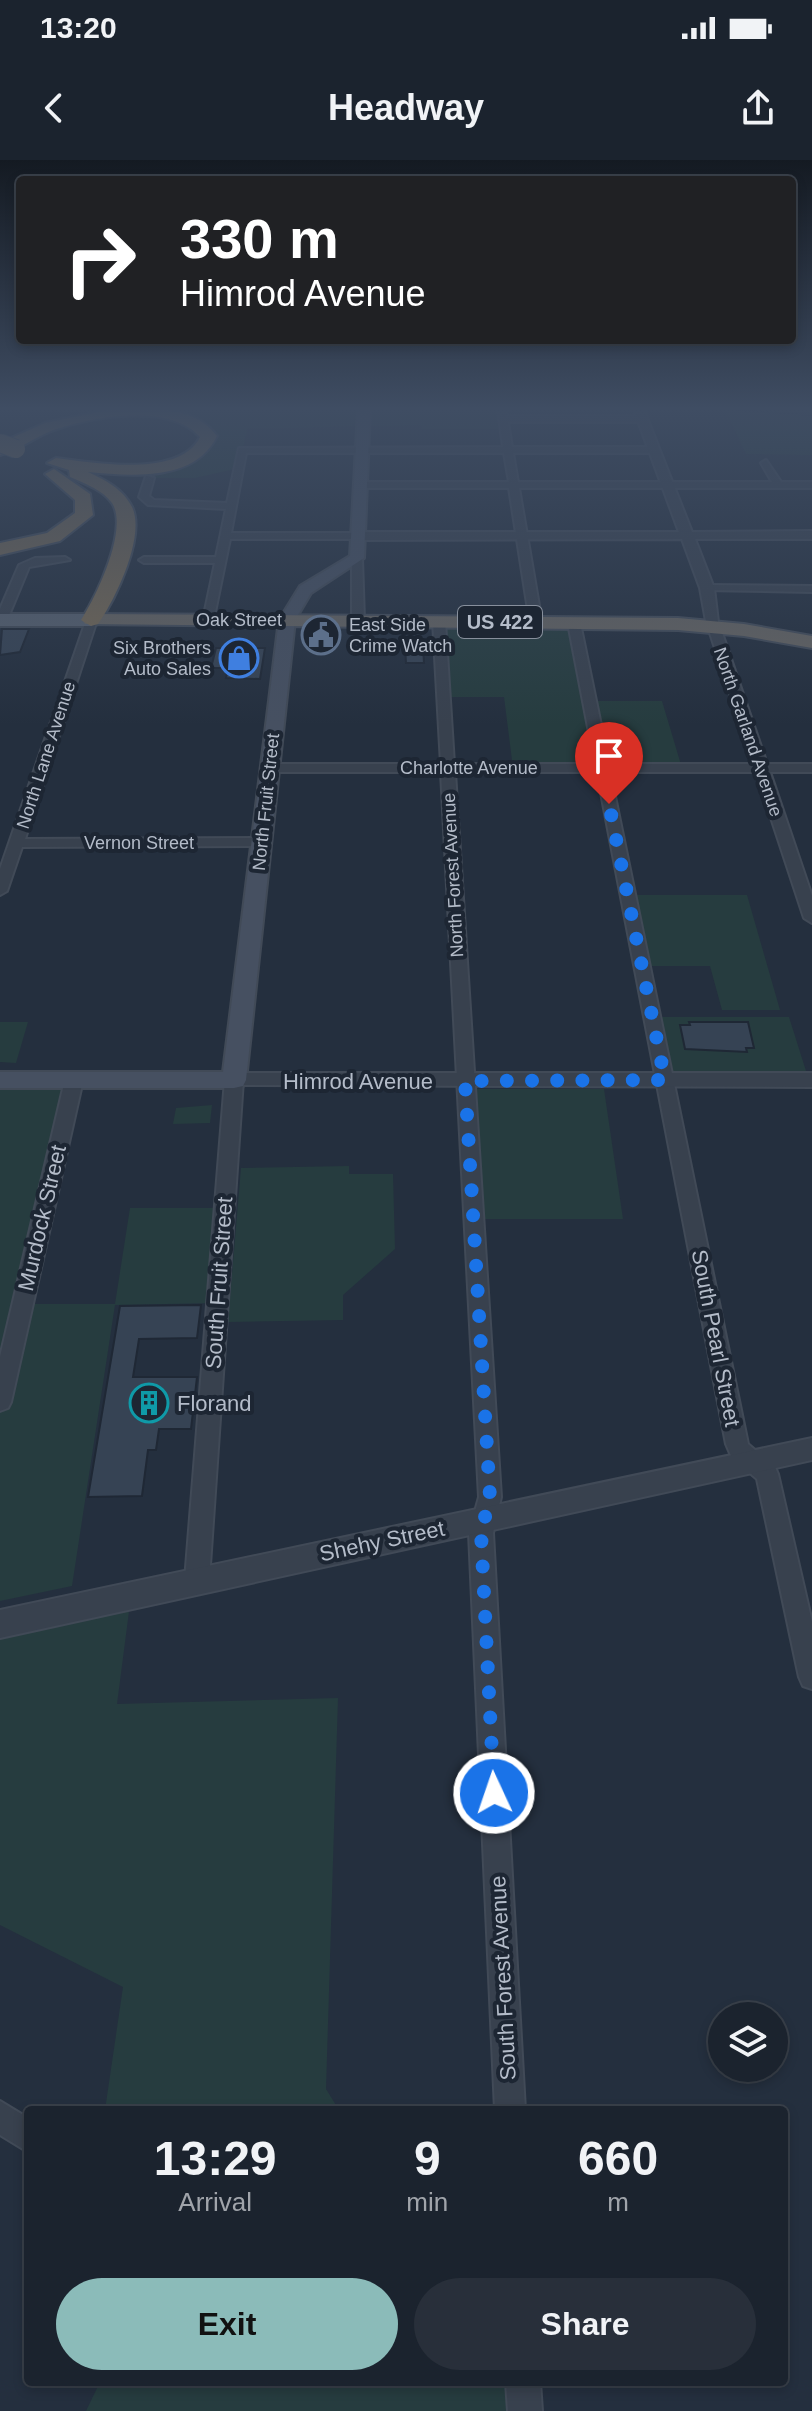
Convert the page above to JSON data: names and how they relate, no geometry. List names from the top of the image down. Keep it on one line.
{"streets":{"highway":["Oak Street","US 422"],"main road":["North Fruit Street","Himrod Avenue"],"street":["North Garland Avenue","North Lane Avenue","Charlotte Avenue","Vernon Street","North Forest Avenue","Murdock Street","South Fruit Street","South Pearl Street","Shehy Street","South Forest Avenue"]},"crossings":[["Oak Street","North Garland Avenue"],["Oak Street","North Lane Avenue"],["Oak Street","North Fruit Street"],["Oak Street","North Forest Avenue"],["Oak Street","South Pearl Street"],["North Garland Avenue","Charlotte Avenue"],["North Lane Avenue","Vernon Street"],["Charlotte Avenue","North Fruit Street"],["Charlotte Avenue","North Forest Avenue"],["Charlotte Avenue","South Pearl Street"],["North Fruit Street","Vernon Street"],["North Fruit Street","Himrod Avenue"],["North Fruit Street","South Fruit Street"],["North Forest Avenue","Himrod Avenue"],["North Forest Avenue","South Forest Avenue"],["Himrod Avenue","Murdock Street"],["Himrod Avenue","South Fruit Street"],["Himrod Avenue","South Pearl Street"],["Himrod Avenue","South Forest Avenue"],["South Fruit Street","Shehy Street"],["South Pearl Street","Shehy Street"],["Shehy Street","South Forest Avenue"]],"places":{"public building":["East Side Crime Watch"],"shop":["Six Brothers Auto Sales"],"building":["Florand"]},"page":{"status":"13:20","header":"Headway","turn":["330 m","Himrod Avenue"],"eta":["13:29","Arrival","9","min","660","m"],"buttons":["Exit","Share"]}}
